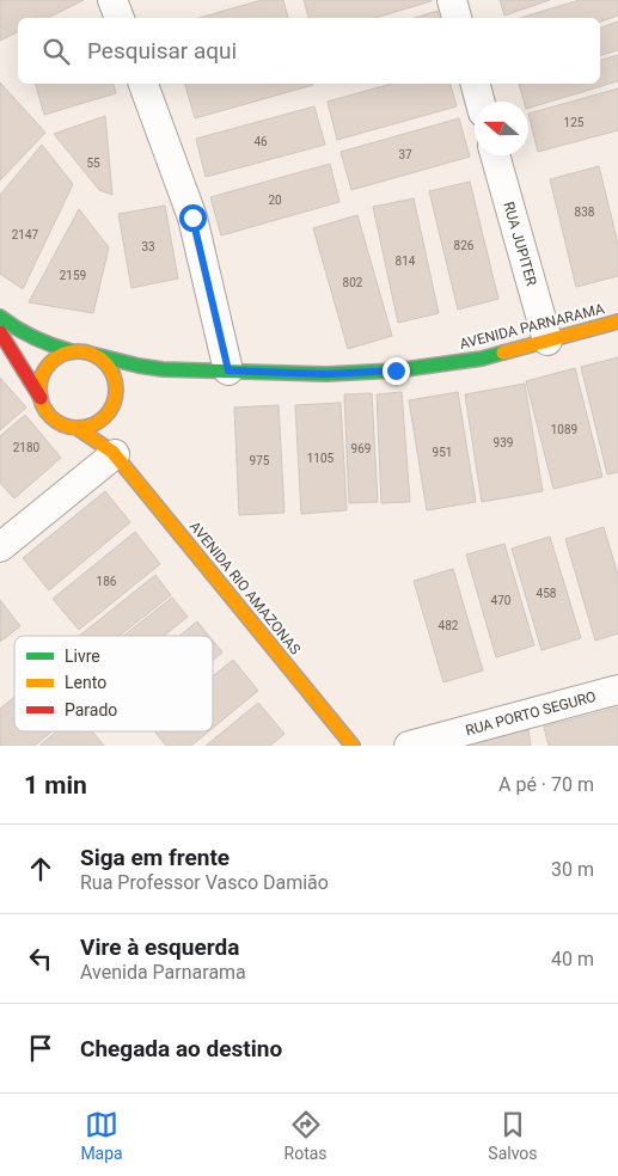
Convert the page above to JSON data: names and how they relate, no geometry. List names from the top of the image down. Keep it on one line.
{"streets":{"main road":["AVENIDA PARNARAMA","AVENIDA RIO AMAZONAS"],"street":["RUA JUPITER","RUA PORTO SEGURO"]},"crossings":[["RUA JUPITER","AVENIDA PARNARAMA"],["AVENIDA PARNARAMA","AVENIDA RIO AMAZONAS"]],"house_numbers":["125","46","37","55","20","838","2147","826","33","814","2159","802","1089","939","2180","969","951","1105","975","186","458","470","482"],"legend":["Livre","Lento","Parado"],"north":"left","page":{"search":"Pesquisar aqui","heading":["1 min","A pé · 70 m"],"list":[["Siga em frente","Rua Professor Vasco Damião","30 m"],["Vire à esquerda","Avenida Parnarama","40 m"],"Chegada ao destino"],"nav":["Mapa","Rotas","Salvos"]}}
